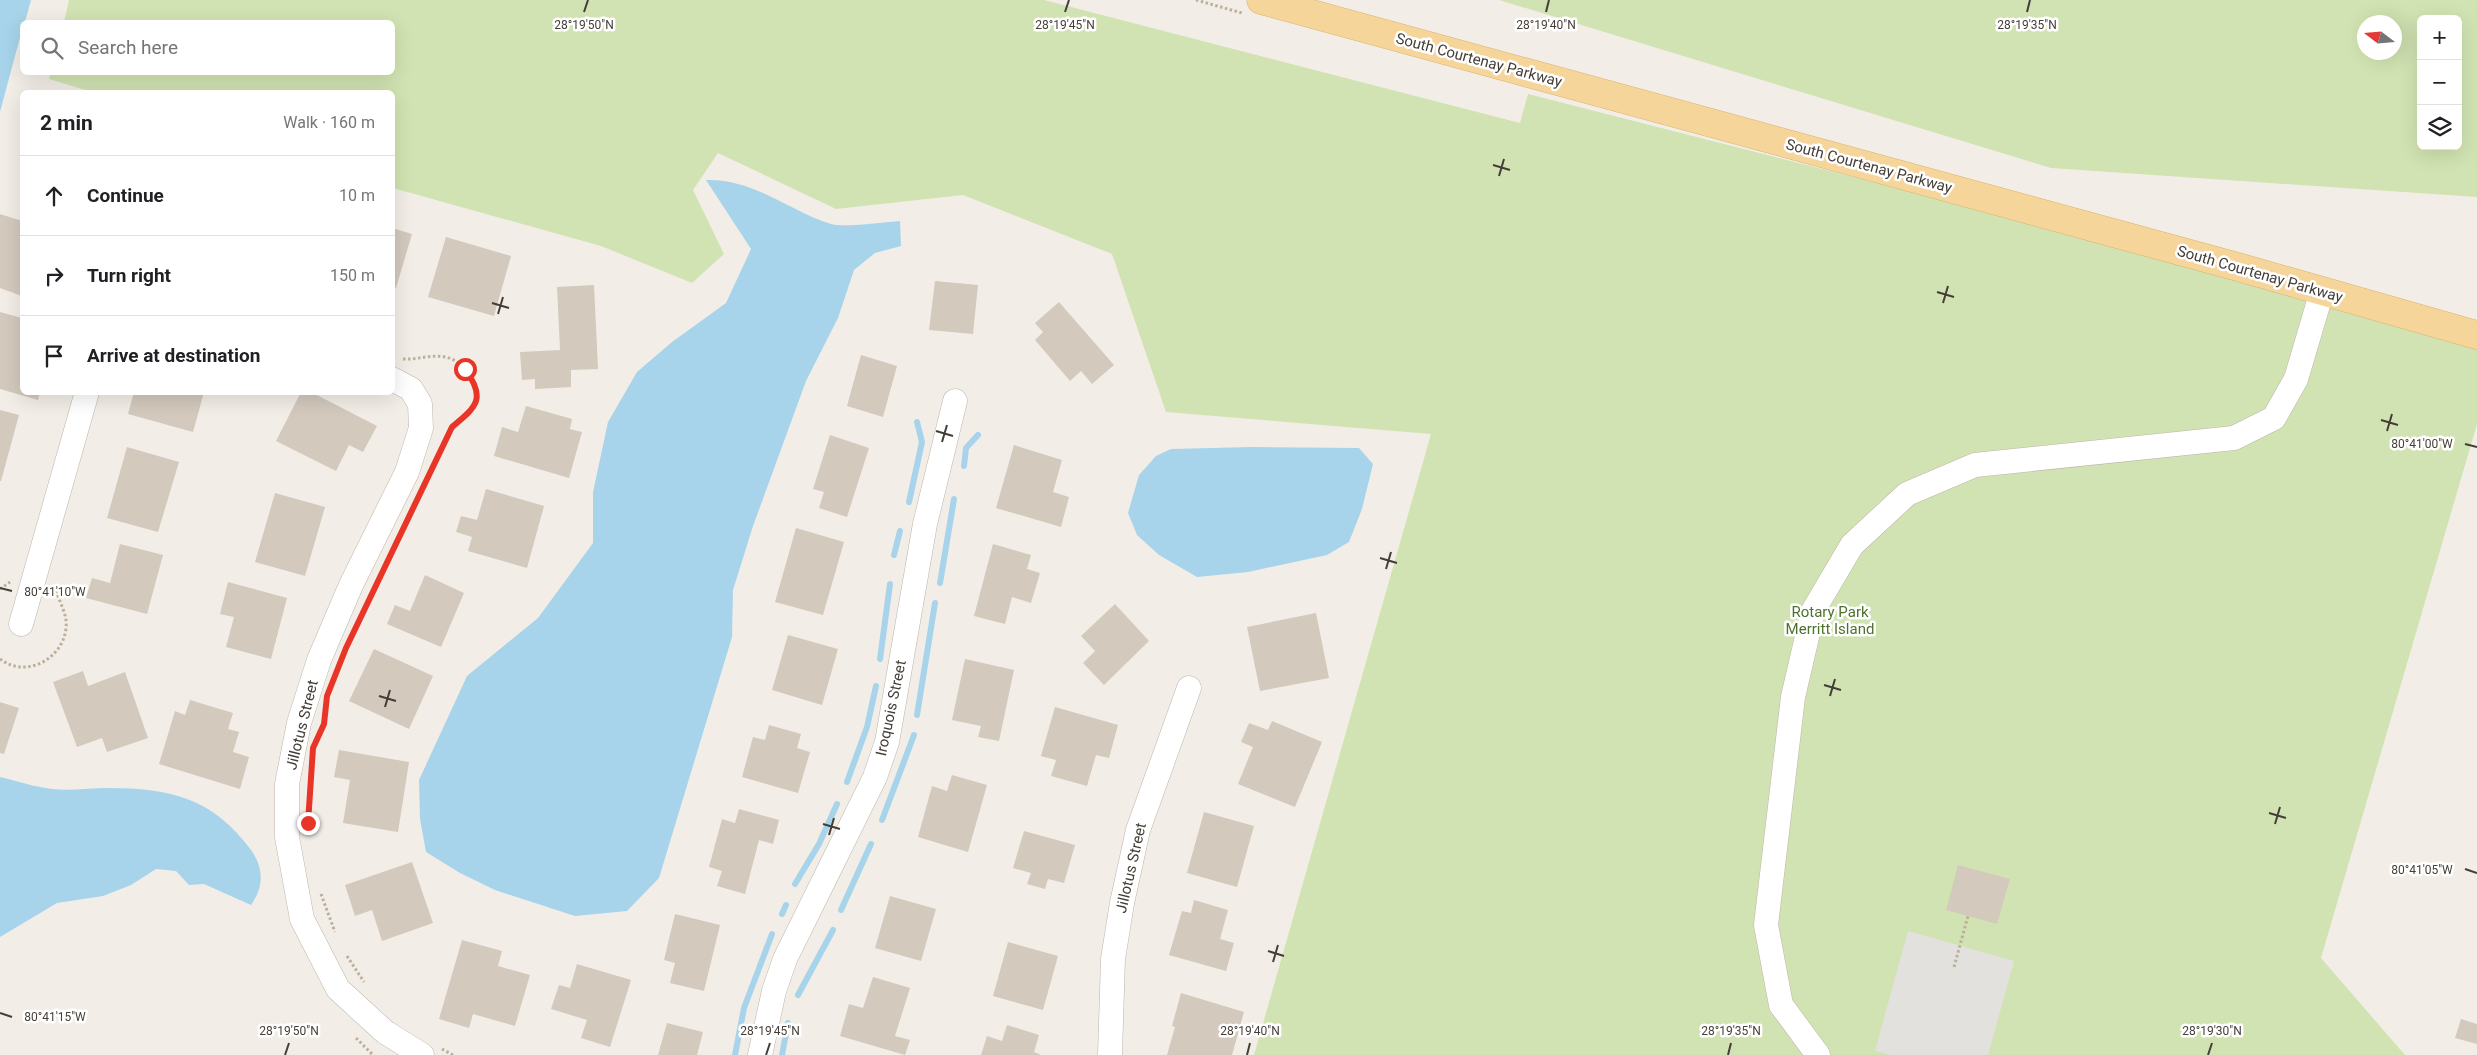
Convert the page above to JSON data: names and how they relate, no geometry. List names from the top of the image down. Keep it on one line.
{"streets":{"main road":["South Courtenay Parkway"],"street":["Iroquois Street","Jillotus Street"]},"parks":["Rotary Park Merritt Island"],"north":"left","page":{"map_buttons":["+","−"],"search":"Search here","heading":["2 min","Walk · 160 m"],"list":[["Continue","10 m"],["Turn right","150 m"],"Arrive at destination"]},"coordinates":["28°19'50\"N","28°19'45\"N","28°19'40\"N","28°19'35\"N","80°41'00\"W","80°41'10\"W","80°41'05\"W","80°41'15\"W","28°19'30\"N"]}
